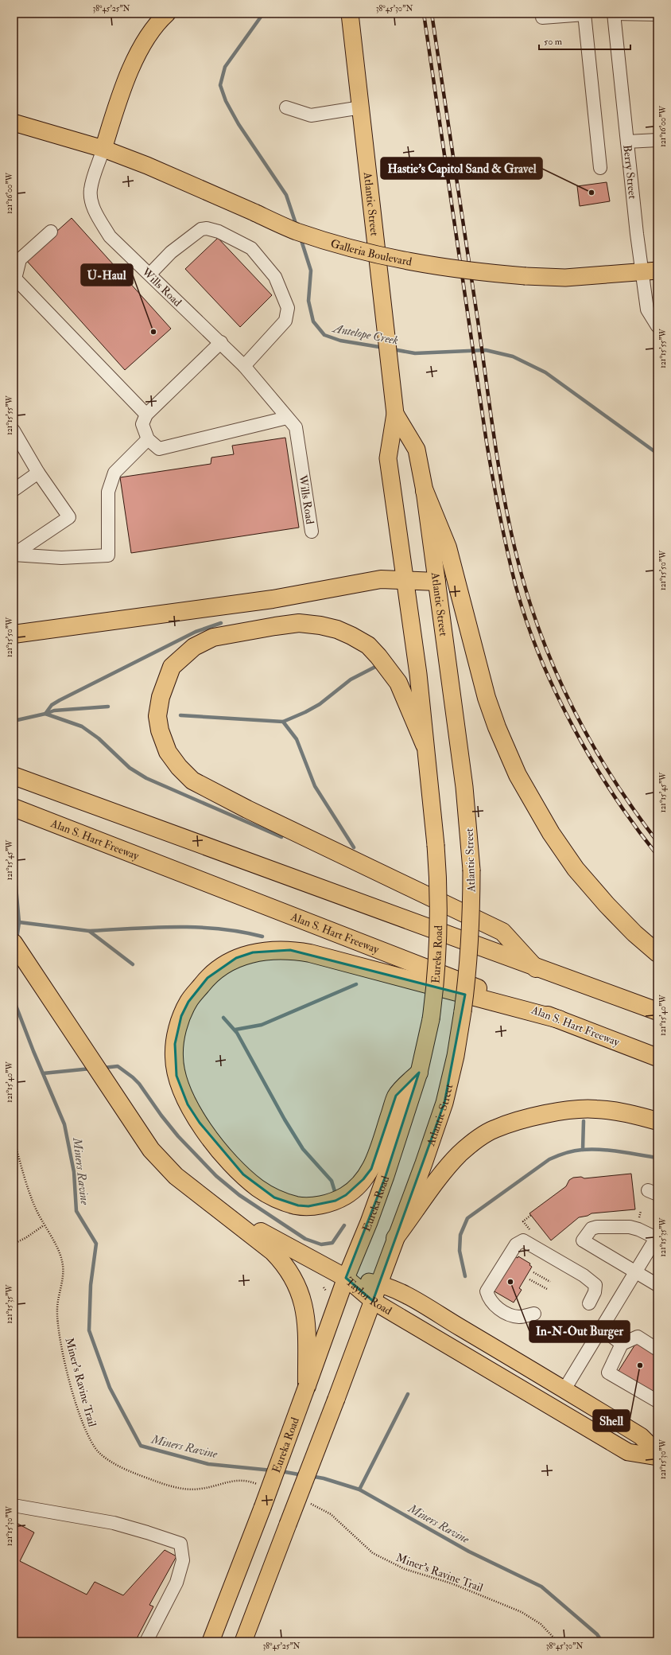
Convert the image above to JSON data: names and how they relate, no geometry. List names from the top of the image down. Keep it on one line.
{"streets":{"highway":["Alan S. Hart Freeway"],"main road":["Atlantic Street","Galleria Boulevard","Wills Road","Eureka Road","Taylor Road"],"street":["Berry Street"],"path":["Miner's Ravine Trail"]},"crossings":[["Berry Street","Galleria Boulevard"],["Atlantic Street","Eureka Road"],["Atlantic Street","Taylor Road"],["Galleria Boulevard","Wills Road"],["Eureka Road","Taylor Road"]],"water":["Antelope Creek","Miners Ravine"],"places":["Hastie's Capitol Sand & Gravel","U-Haul","In-N-Out Burger","Shell"],"scale_bar":"50 m","coordinates":["38°45'25\"N","38°45'30\"N","121°16'00\"W","121°15'55\"W","121°15'50\"W","121°15'45\"W","121°15'40\"W","121°15'35\"W","121°15'30\"W"]}
